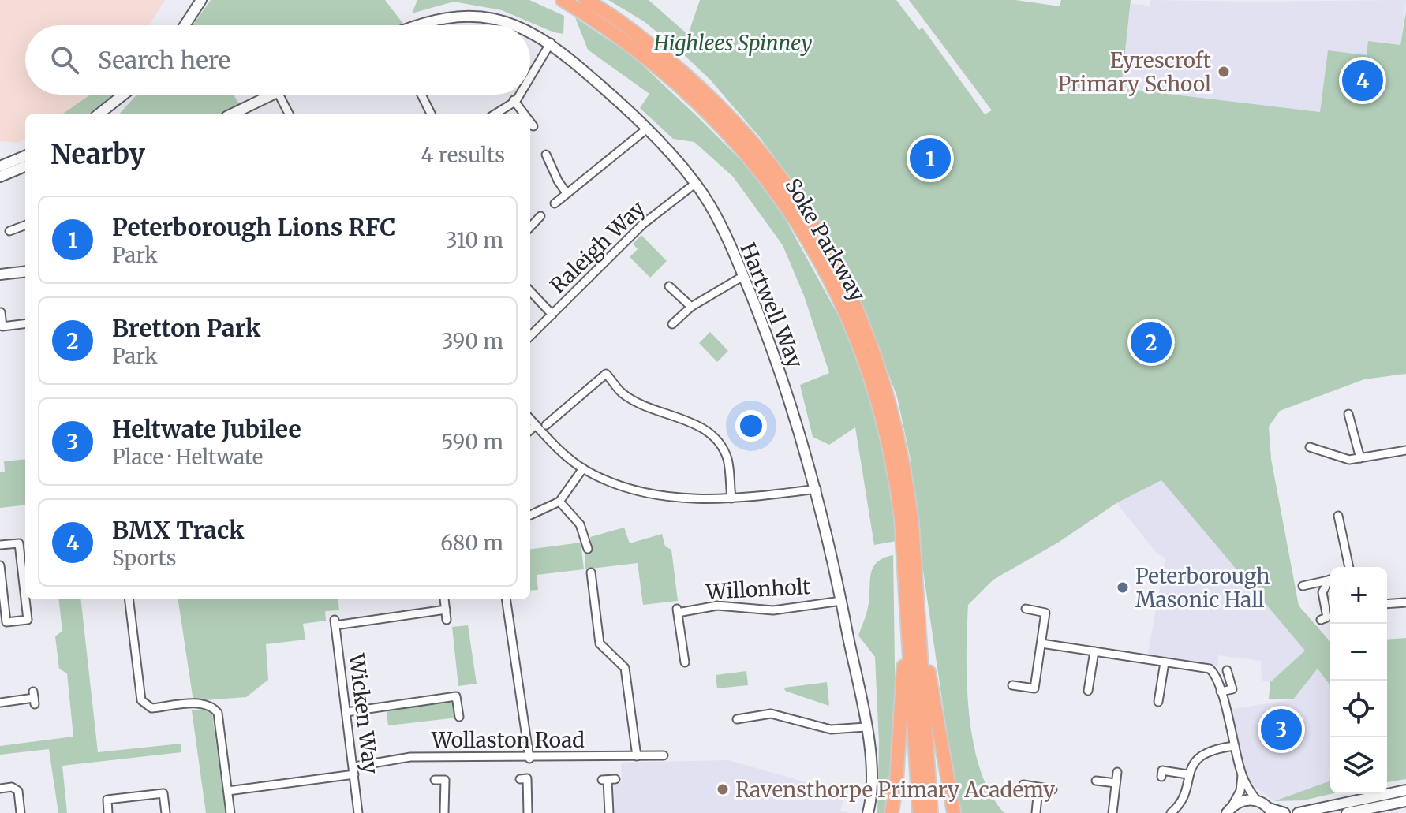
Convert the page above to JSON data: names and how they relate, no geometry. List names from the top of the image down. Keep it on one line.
{"streets":{"highway":["Soke Parkway"],"street":["Raleigh Way","Hartwell Way","Willonholt","Wicken Way","Wollaston Road"]},"crossings":[["Raleigh Way","Hartwell Way"],["Hartwell Way","Willonholt"],["Wicken Way","Wollaston Road"]],"parks":["Highlees Spinney"],"places":["Eyrescroft Primary School","Peterborough Masonic Hall","Ravensthorpe Primary Academy"],"page":{"search":"Search here","pins":["4","1","2","3"],"heading":["Nearby","4 results"],"list":[{"mark":"1","name":"Peterborough Lions RFC","note":"Park","value":"310 m"},{"mark":"2","name":"Bretton Park","note":"Park","value":"390 m"},{"mark":"3","name":"Heltwate Jubilee","note":"Place · Heltwate","value":"590 m"},{"mark":"4","name":"BMX Track","note":"Sports","value":"680 m"}],"map_buttons":["+","−"]}}
